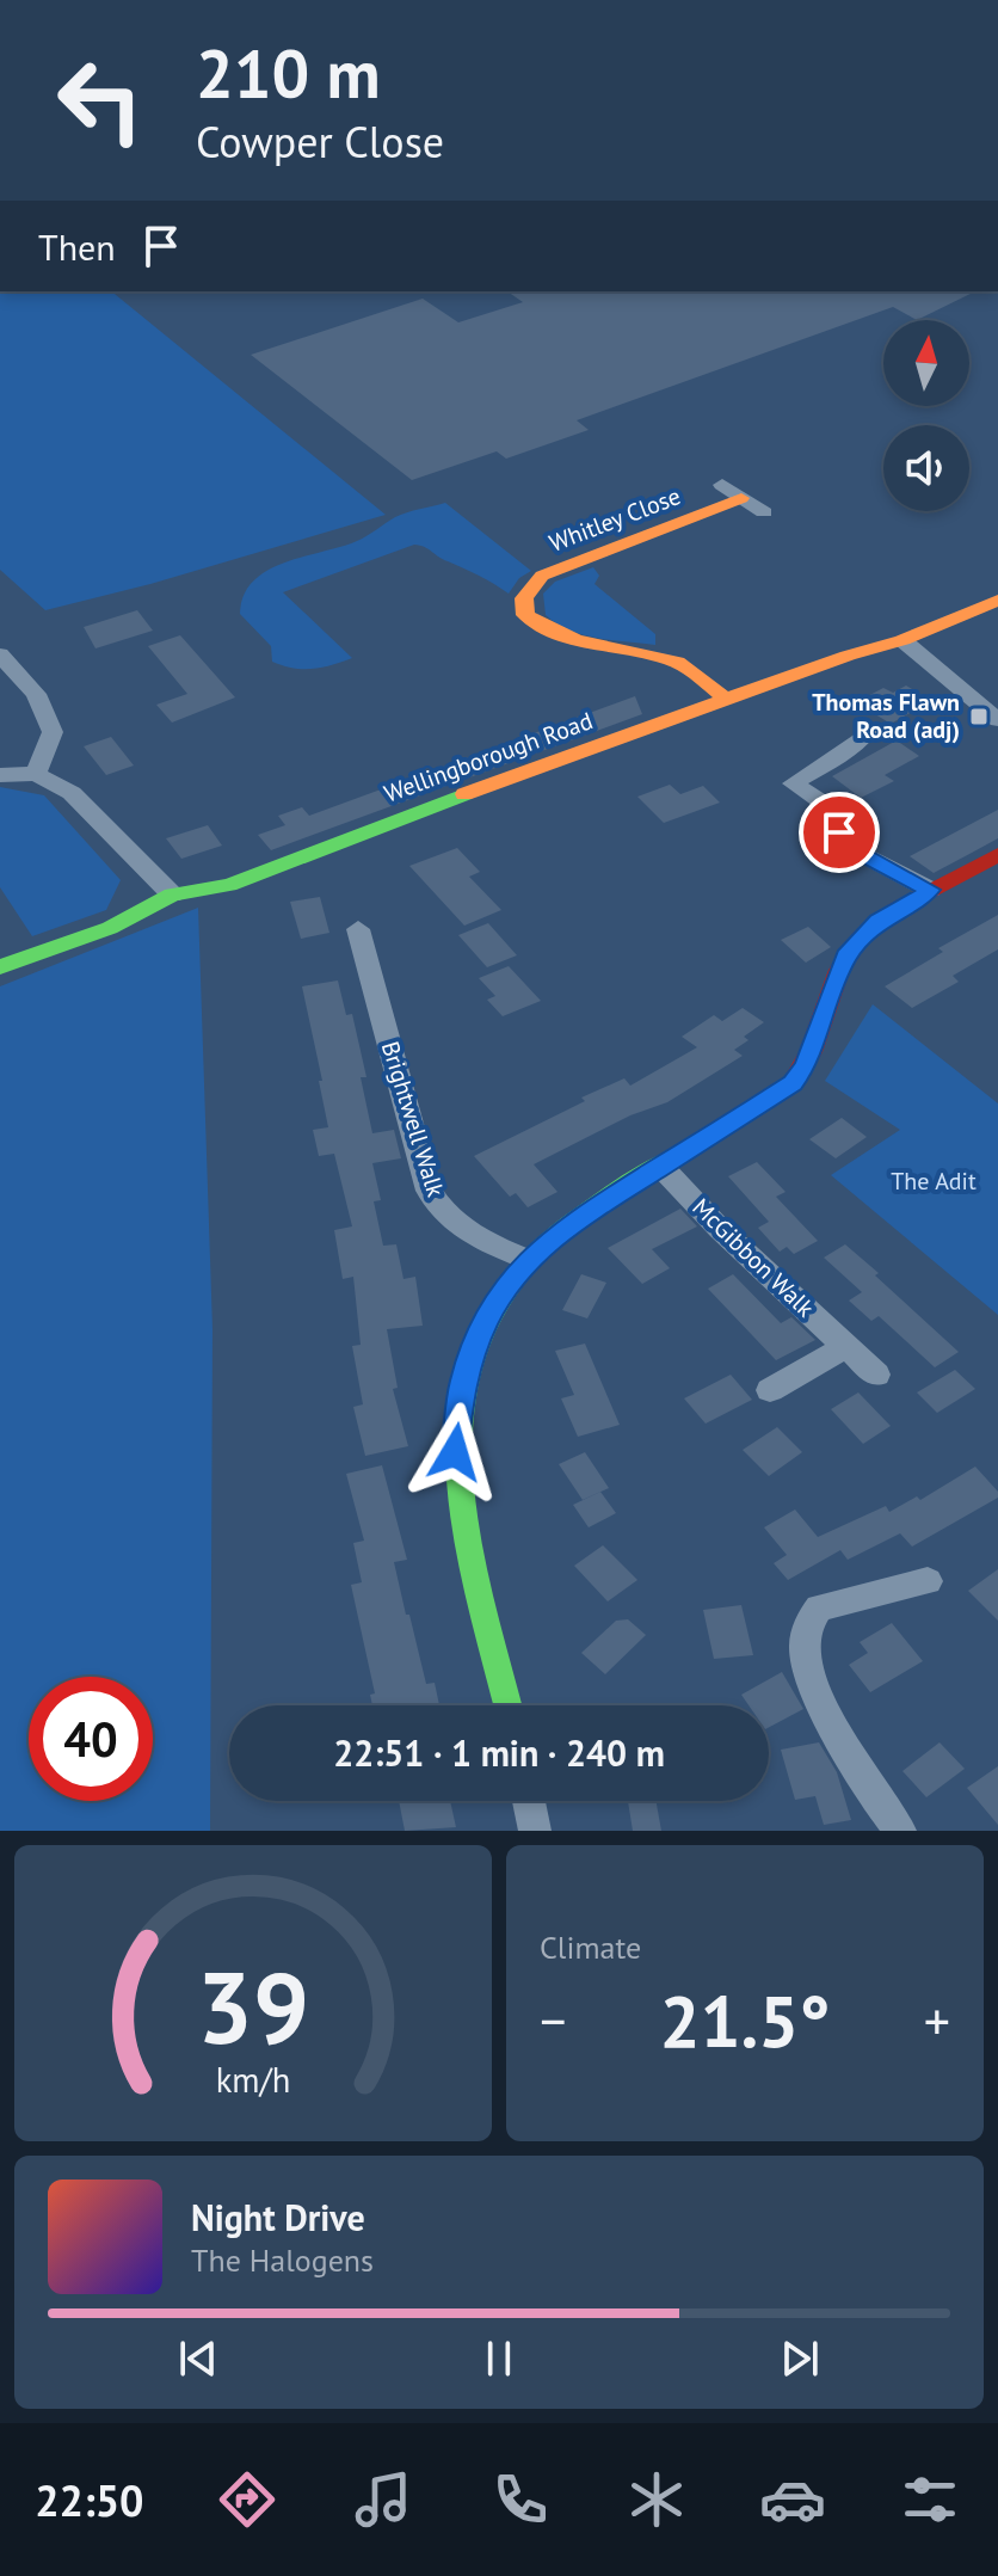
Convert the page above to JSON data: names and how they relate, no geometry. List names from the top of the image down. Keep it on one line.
{"streets":{"street":["Whitley Close","Wellingborough Road","Brightwell Walk","McGibbon Walk"]},"crossings":[["Whitley Close","Wellingborough Road"]],"parks":["The Adit"],"places":{"transit":["Thomas Flawn Road (adj)"]},"north":"top","page":{"turn":["210 m","Cowper Close"],"then":"Then","limit":"40","trip":"22:51 · 1 min · 240 m","tile":"Climate","heat":["−","21.5°","+"],"song":["Night Drive","The Halogens"],"tabs":"22:50","gauge":["39","km/h"]}}
